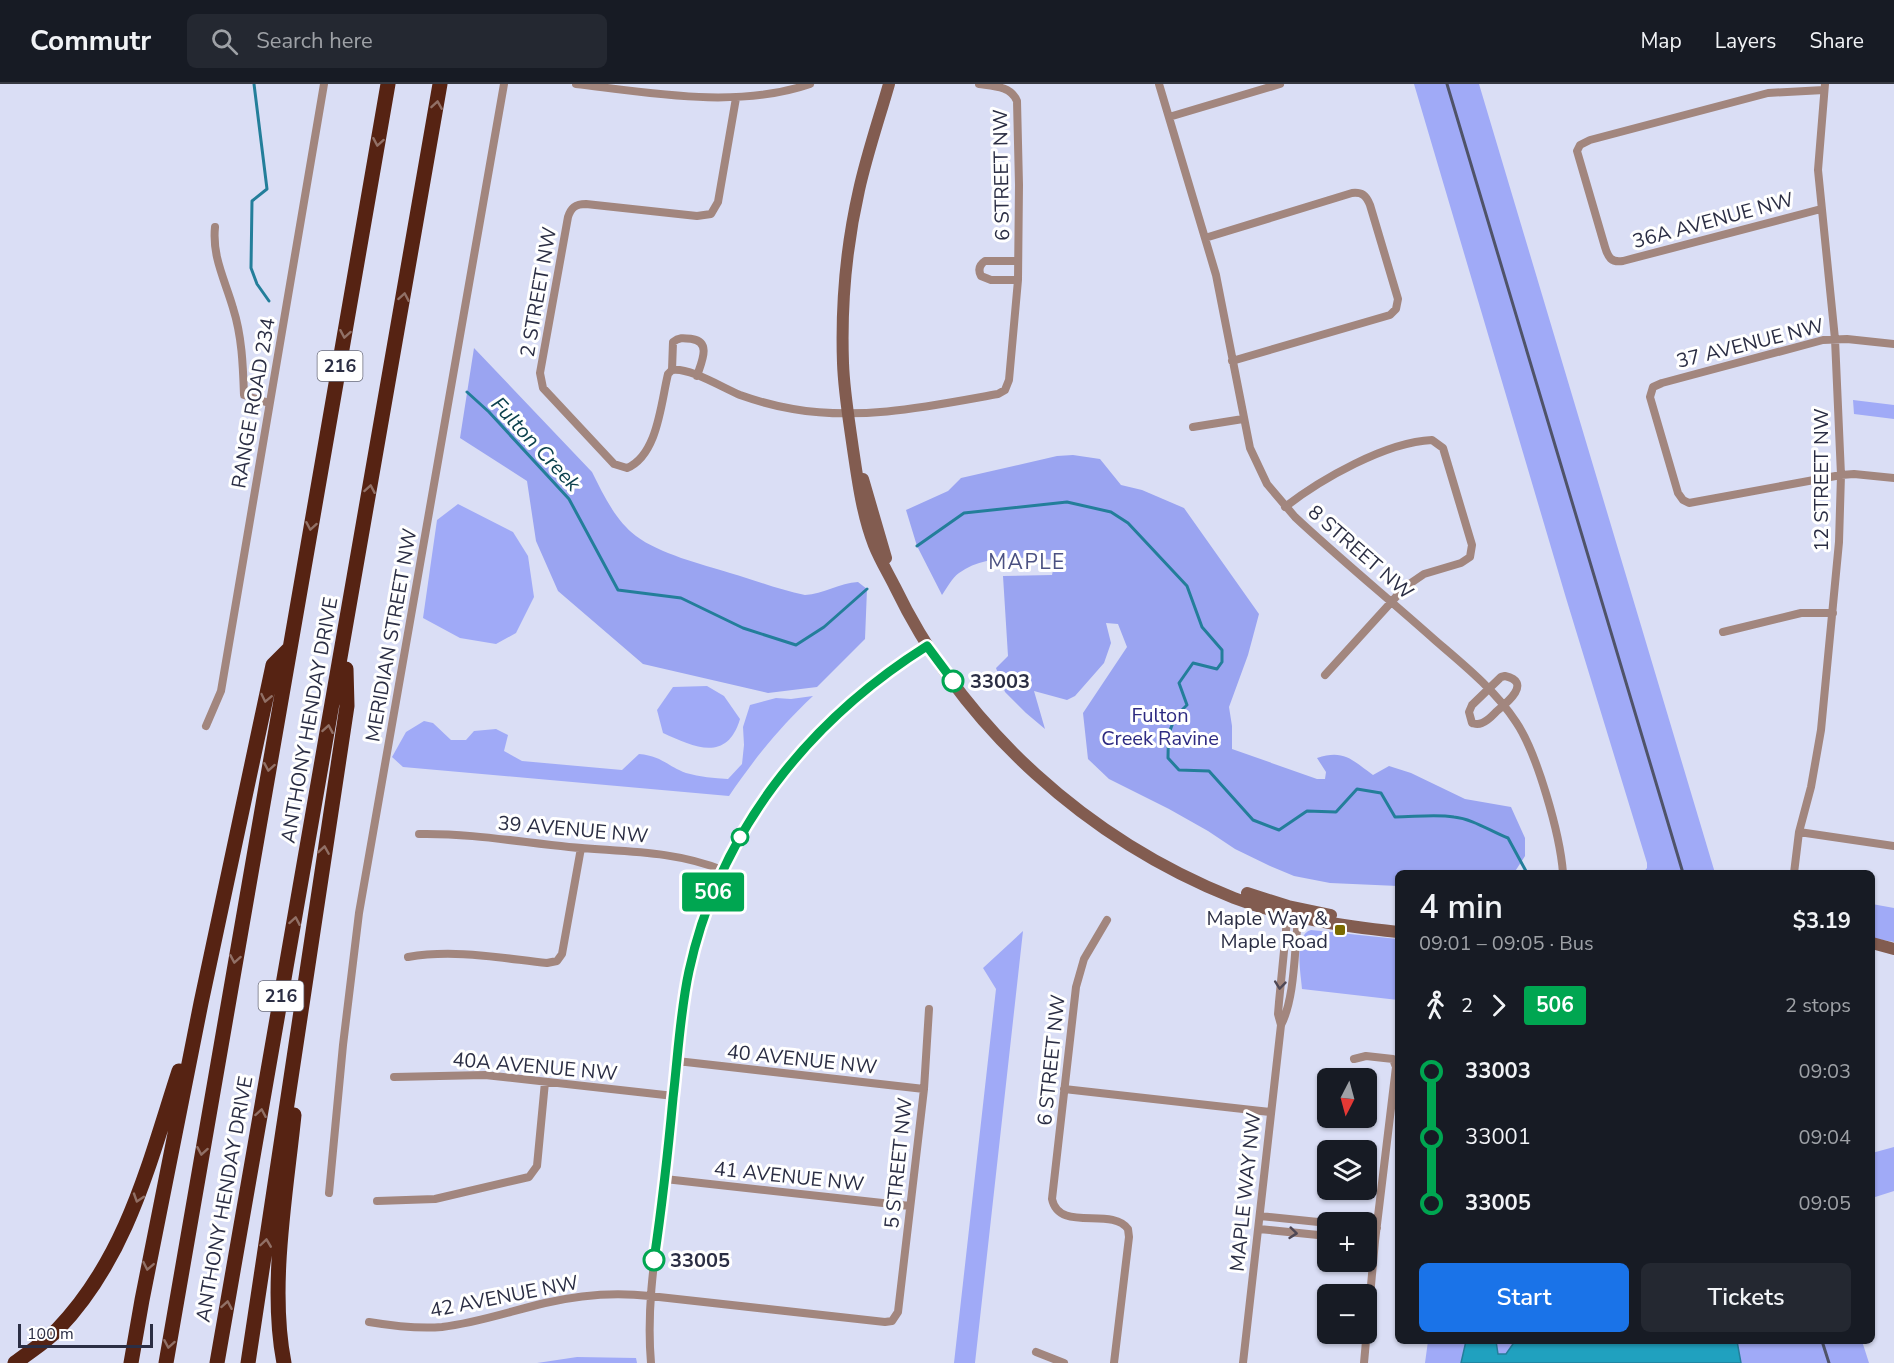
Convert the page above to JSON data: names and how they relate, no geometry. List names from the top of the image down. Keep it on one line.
{"streets":{"highway":["216","ANTHONY HENDAY DRIVE"],"street":["6 STREET NW","36A AVENUE NW","2 STREET NW","37 AVENUE NW","RANGE ROAD 234","12 STREET NW","8 STREET NW","MERIDIAN STREET NW","39 AVENUE NW","40 AVENUE NW","40A AVENUE NW","5 STREET NW","41 AVENUE NW","MAPLE WAY NW","42 AVENUE NW"]},"crossings":[["36A AVENUE NW","12 STREET NW"],["37 AVENUE NW","12 STREET NW"],["40 AVENUE NW","5 STREET NW"],["5 STREET NW","41 AVENUE NW"],["5 STREET NW","42 AVENUE NW"]],"districts":["MAPLE"],"water":["Fulton Creek"],"parks":["Fulton Creek Ravine"],"places":{"other":["33003","33005"],"transit":["Maple Way & Maple Road"]},"lines":["bus line 506"],"scale_bar":"100 m","north":"bottom","page":{"header":"Commutr","search":"Search here","nav":["Map","Layers","Share"],"on_map":"506","heading":["4 min","09:01 – 09:05 · Bus","$3.19"],"legs":["2","506","2 stops"],"list":[{"name":"33003","value":"09:03"},{"name":"33001","value":"09:04"},{"name":"33005","value":"09:05"}],"map_buttons":["+","−"],"buttons":["Start","Tickets"],"scale":"100 m"}}
